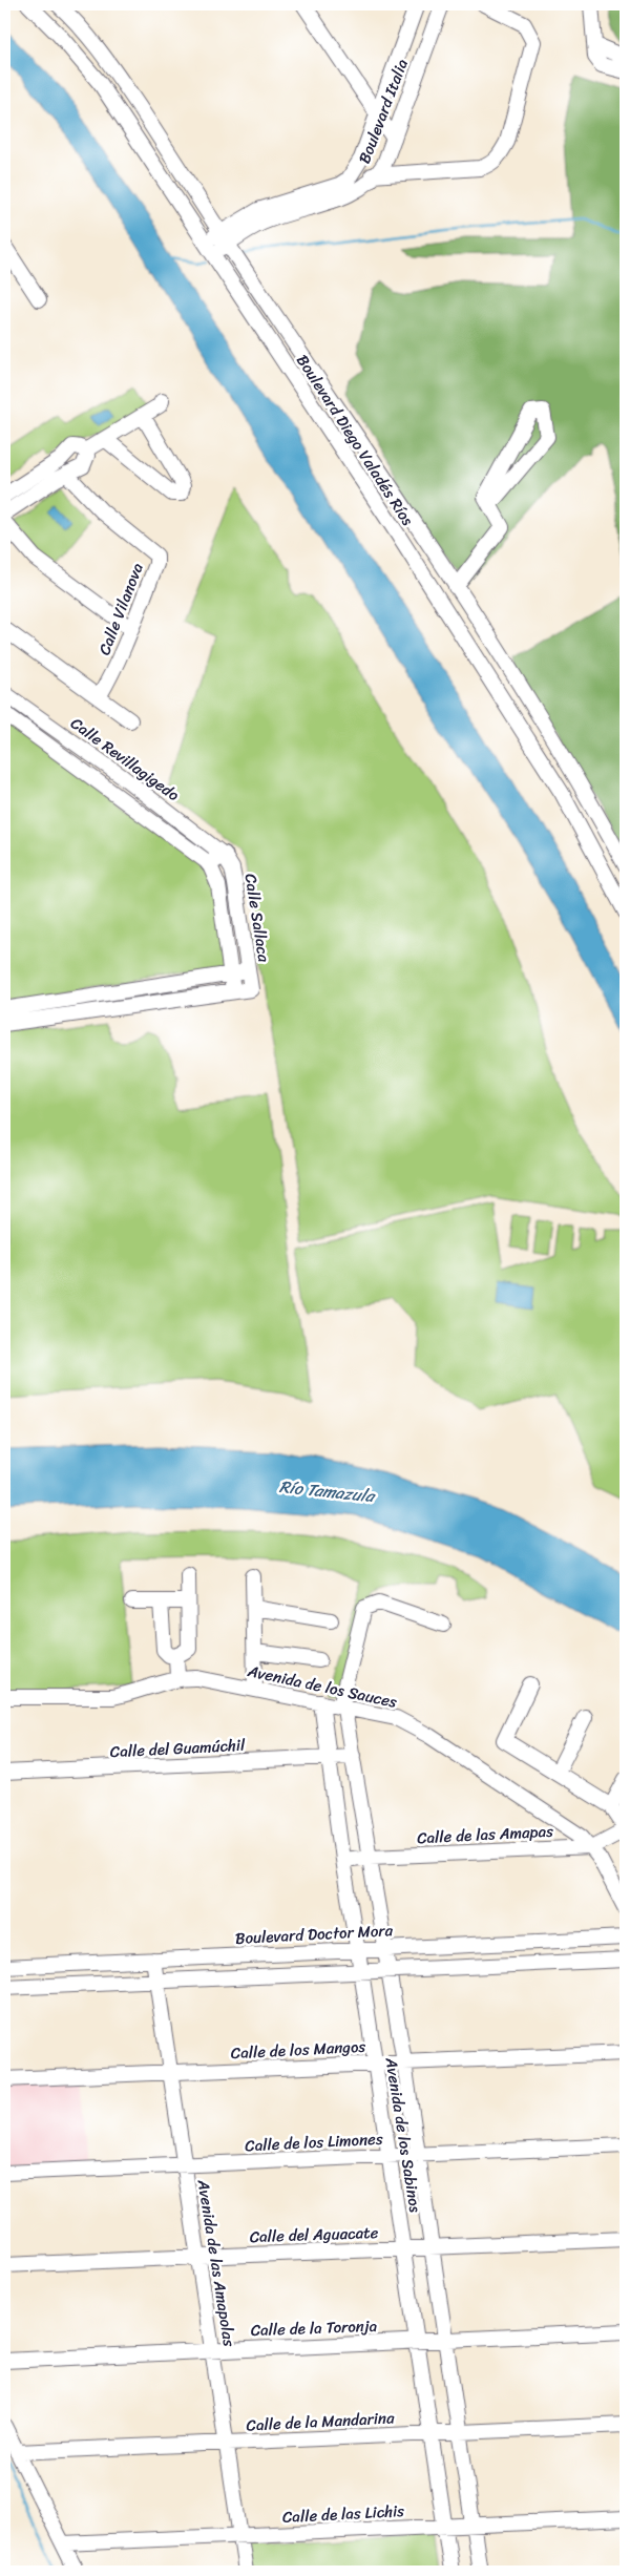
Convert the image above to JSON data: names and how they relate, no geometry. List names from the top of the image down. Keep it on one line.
{"streets":{"street":["Boulevard Italia","Boulevard Diego Valadés Ríos","Calle Vilanova","Calle Revillagigedo","Calle Sallaca","Avenida de los Sauces","Calle del Guamúchil","Calle de las Amapas","Boulevard Doctor Mora","Calle de los Mangos","Avenida de los Sabinos","Calle de los Limones","Calle del Aguacate","Avenida de las Amapolas","Calle de la Toronja","Calle de la Mandarina","Calle de las Lichis"]},"crossings":[["Boulevard Italia","Boulevard Diego Valadés Ríos"],["Calle Revillagigedo","Calle Sallaca"],["Avenida de los Sauces","Calle de las Amapas"],["Avenida de los Sauces","Avenida de los Sabinos"],["Calle del Guamúchil","Avenida de los Sabinos"],["Calle de las Amapas","Avenida de los Sabinos"],["Boulevard Doctor Mora","Avenida de los Sabinos"],["Boulevard Doctor Mora","Avenida de las Amapolas"],["Calle de los Mangos","Avenida de los Sabinos"],["Calle de los Mangos","Avenida de las Amapolas"],["Avenida de los Sabinos","Calle de los Limones"],["Avenida de los Sabinos","Calle del Aguacate"],["Avenida de los Sabinos","Calle de la Toronja"],["Avenida de los Sabinos","Calle de la Mandarina"],["Avenida de los Sabinos","Calle de las Lichis"],["Calle de los Limones","Avenida de las Amapolas"],["Calle del Aguacate","Avenida de las Amapolas"],["Avenida de las Amapolas","Calle de la Toronja"],["Avenida de las Amapolas","Calle de la Mandarina"],["Avenida de las Amapolas","Calle de las Lichis"]],"water":["Río Tamazula"]}
